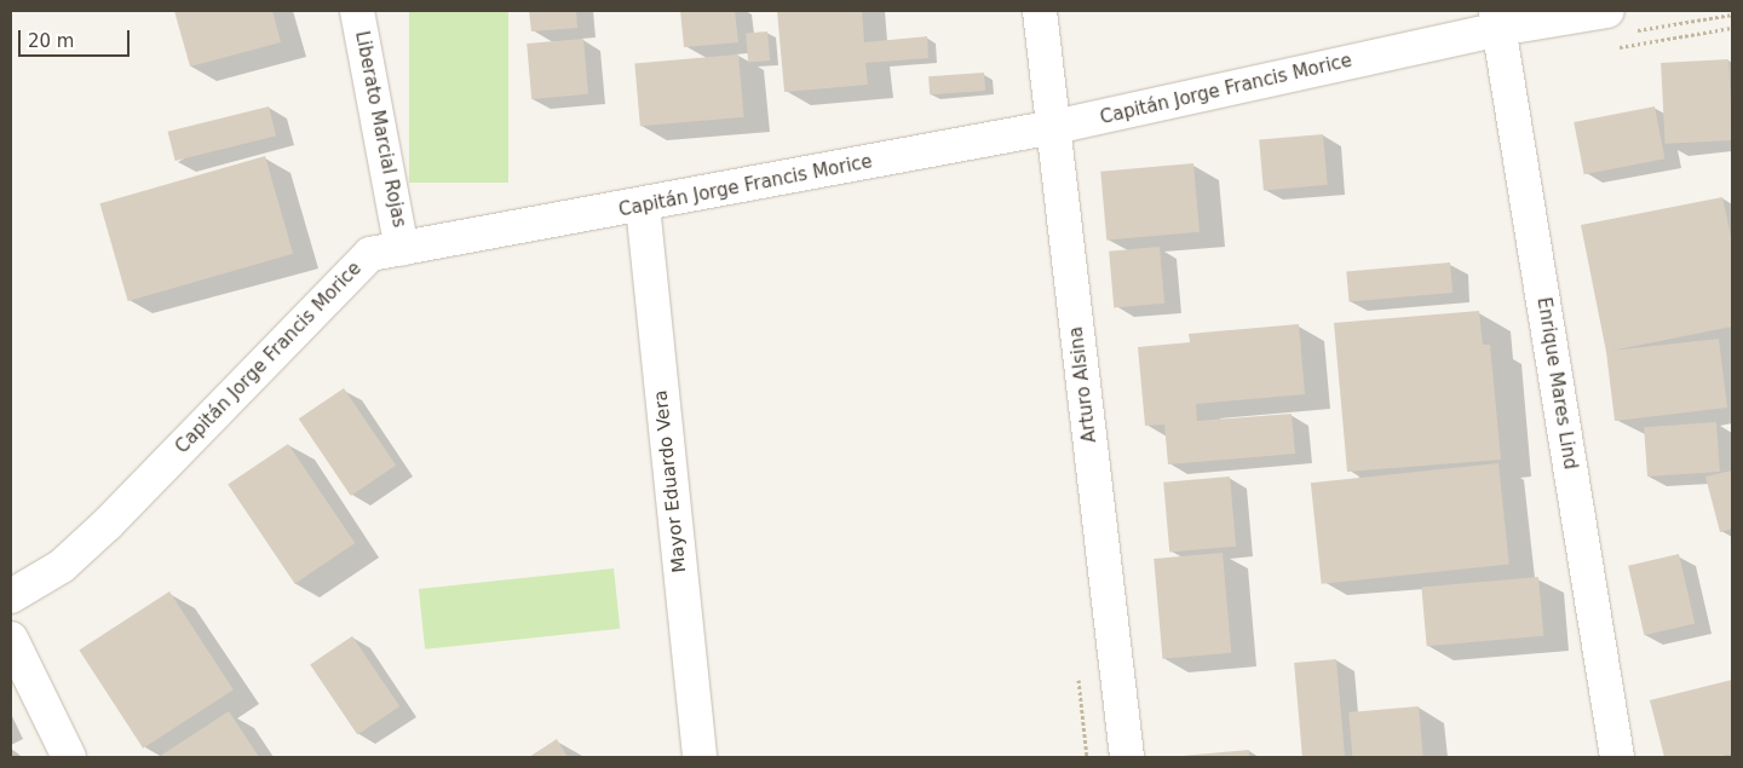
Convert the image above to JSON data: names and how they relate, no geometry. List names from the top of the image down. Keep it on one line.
{"streets":{"street":["Capitán Jorge Francis Morice","Liberato Marcial Rojas","Enrique Mares Lind","Arturo Alsina","Mayor Eduardo Vera"]},"crossings":[["Capitán Jorge Francis Morice","Liberato Marcial Rojas"],["Capitán Jorge Francis Morice","Enrique Mares Lind"],["Capitán Jorge Francis Morice","Arturo Alsina"],["Capitán Jorge Francis Morice","Mayor Eduardo Vera"]],"scale_bar":"20 m"}
